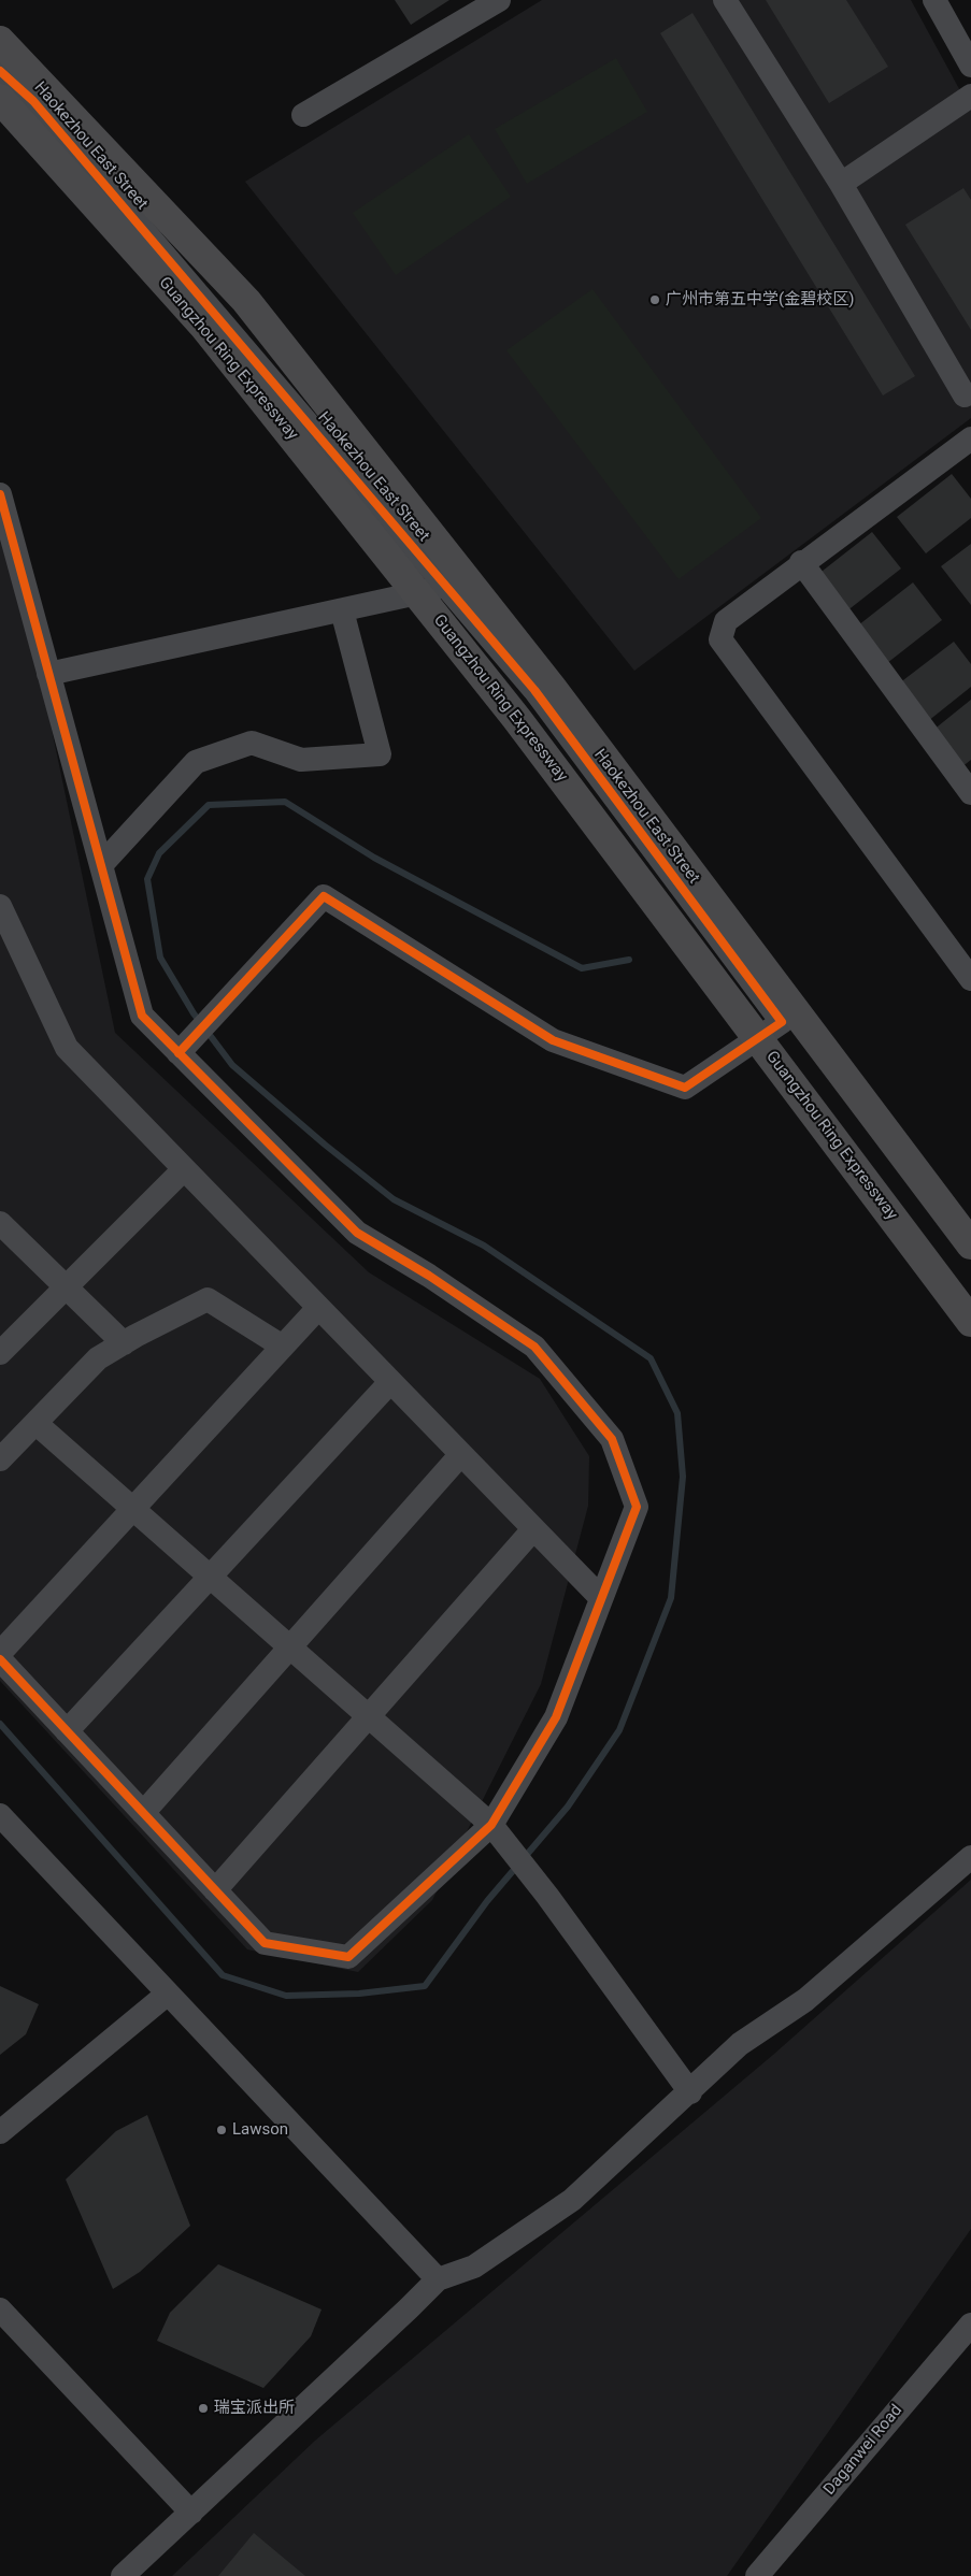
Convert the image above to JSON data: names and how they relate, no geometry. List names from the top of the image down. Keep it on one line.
{"streets":{"highway":["Guangzhou Ring Expressway"],"street":["Haokezhou East Street","Daganwei Road"]},"places":["广州市第五中学(金碧校区)","Lawson","瑞宝派出所"]}
